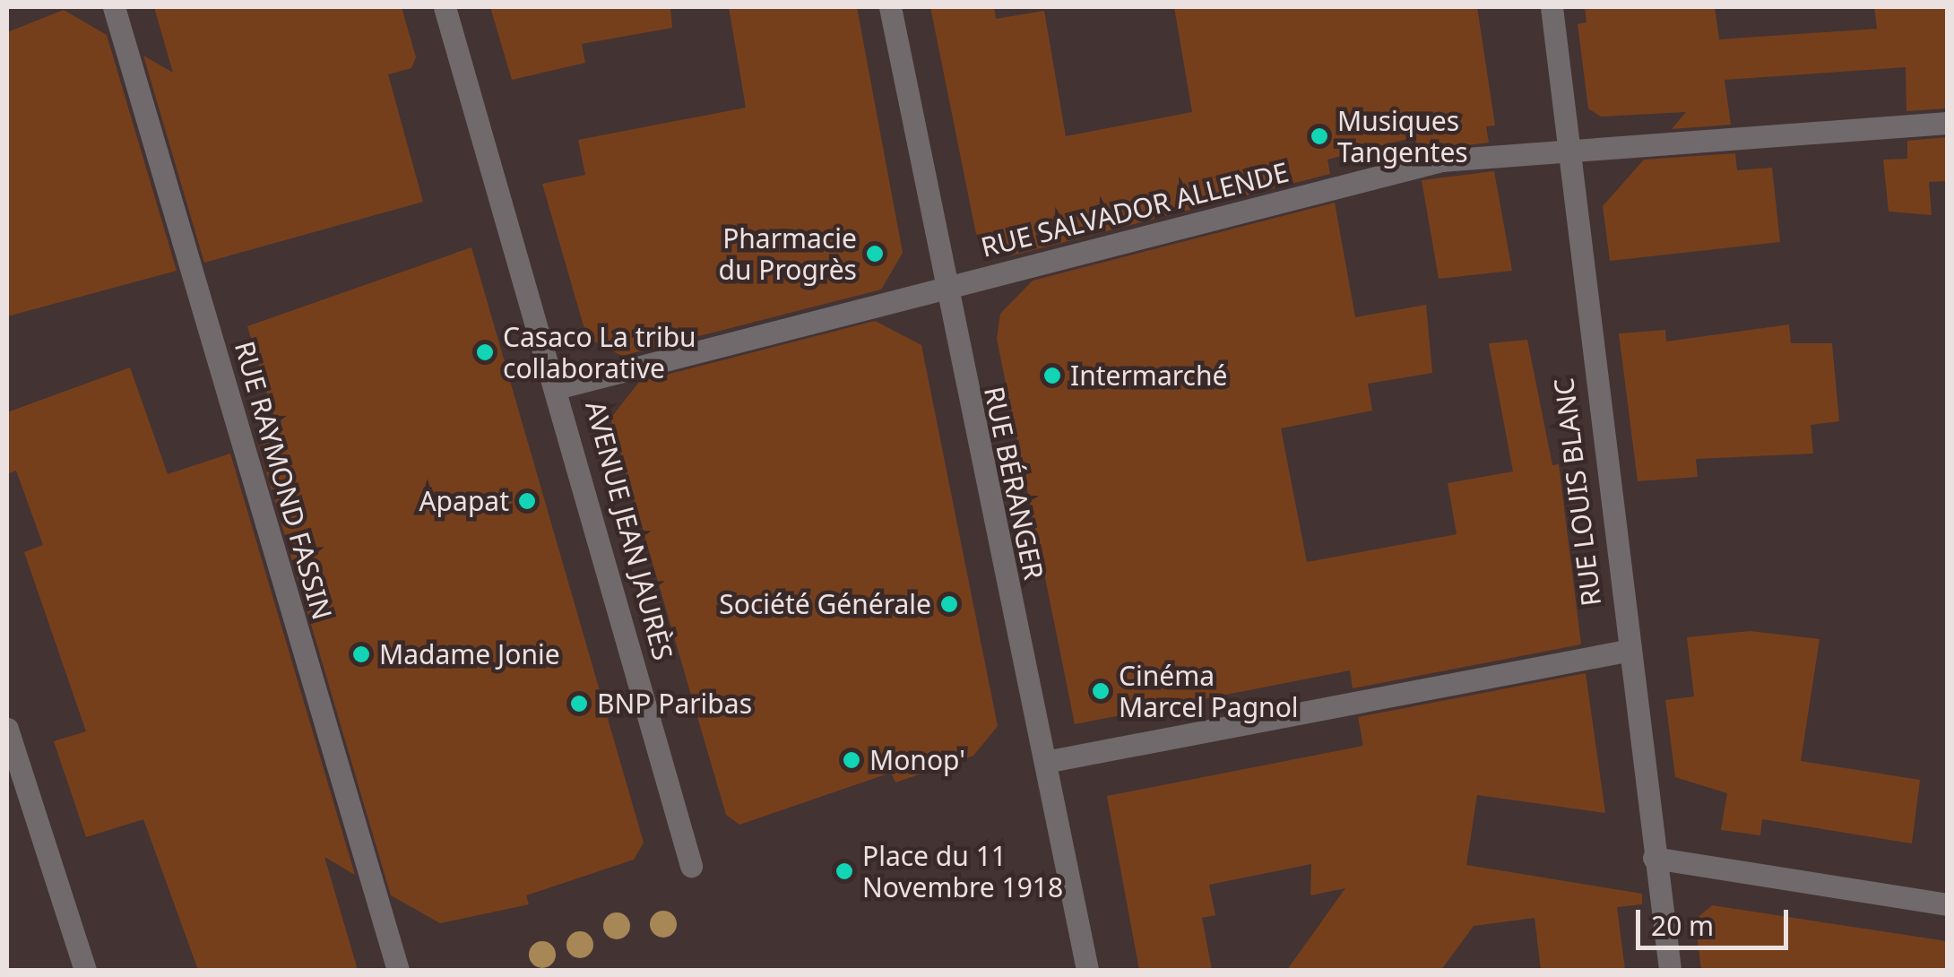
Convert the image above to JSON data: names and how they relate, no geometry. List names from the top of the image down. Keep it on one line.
{"streets":{"street":["RUE SALVADOR ALLENDE","RUE RAYMOND FASSIN","RUE BÉRANGER","RUE LOUIS BLANC","AVENUE JEAN JAURÈS"]},"crossings":[["RUE SALVADOR ALLENDE","RUE BÉRANGER"],["RUE SALVADOR ALLENDE","RUE LOUIS BLANC"],["RUE SALVADOR ALLENDE","AVENUE JEAN JAURÈS"]],"places":["Musiques Tangentes","Pharmacie du Progrès","Casaco La tribu collaborative","Intermarché","Apapat","Société Générale","Madame Jonie","Cinéma Marcel Pagnol","BNP Paribas","Monop'","Place du 11 Novembre 1918"],"scale_bar":"20 m"}
